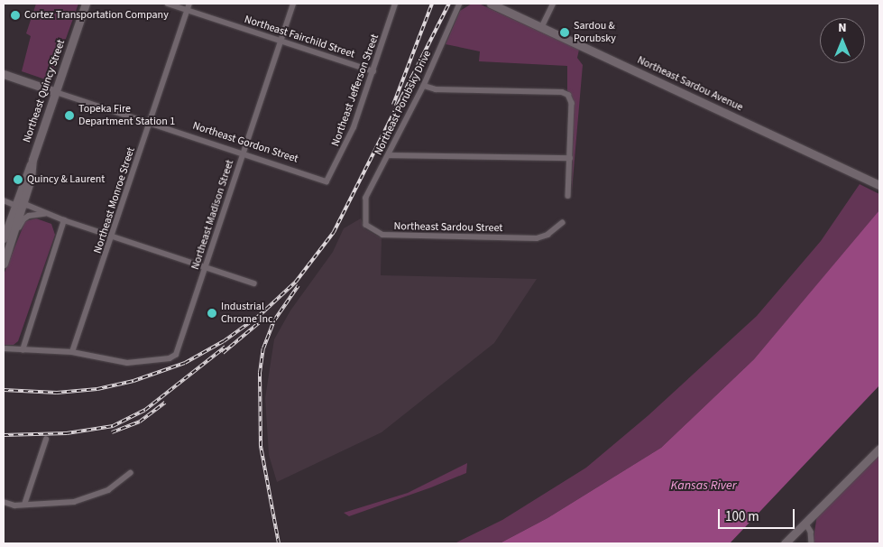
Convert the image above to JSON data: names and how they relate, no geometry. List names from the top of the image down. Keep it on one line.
{"streets":{"main road":["Northeast Sardou Avenue","Northeast Quincy Street","Northeast Gordon Street"],"street":["Northeast Fairchild Street","Northeast Jefferson Street","Northeast Porubsky Drive","Northeast Monroe Street","Northeast Madison Street","Northeast Sardou Street"]},"crossings":[["Northeast Fairchild Street","Northeast Jefferson Street"],["Northeast Fairchild Street","Northeast Monroe Street"],["Northeast Fairchild Street","Northeast Madison Street"],["Northeast Jefferson Street","Northeast Gordon Street"],["Northeast Quincy Street","Northeast Gordon Street"],["Northeast Porubsky Drive","Northeast Sardou Street"],["Northeast Gordon Street","Northeast Monroe Street"],["Northeast Gordon Street","Northeast Madison Street"],["Northeast Monroe Street","Northeast Madison Street"]],"water":["Kansas River"],"places":["Cortez Transportation Company","Sardou & Porubsky","Topeka Fire Department Station 1","Quincy & Laurent","Industrial Chrome Inc."],"scale_bar":"100 m","north":"top"}
